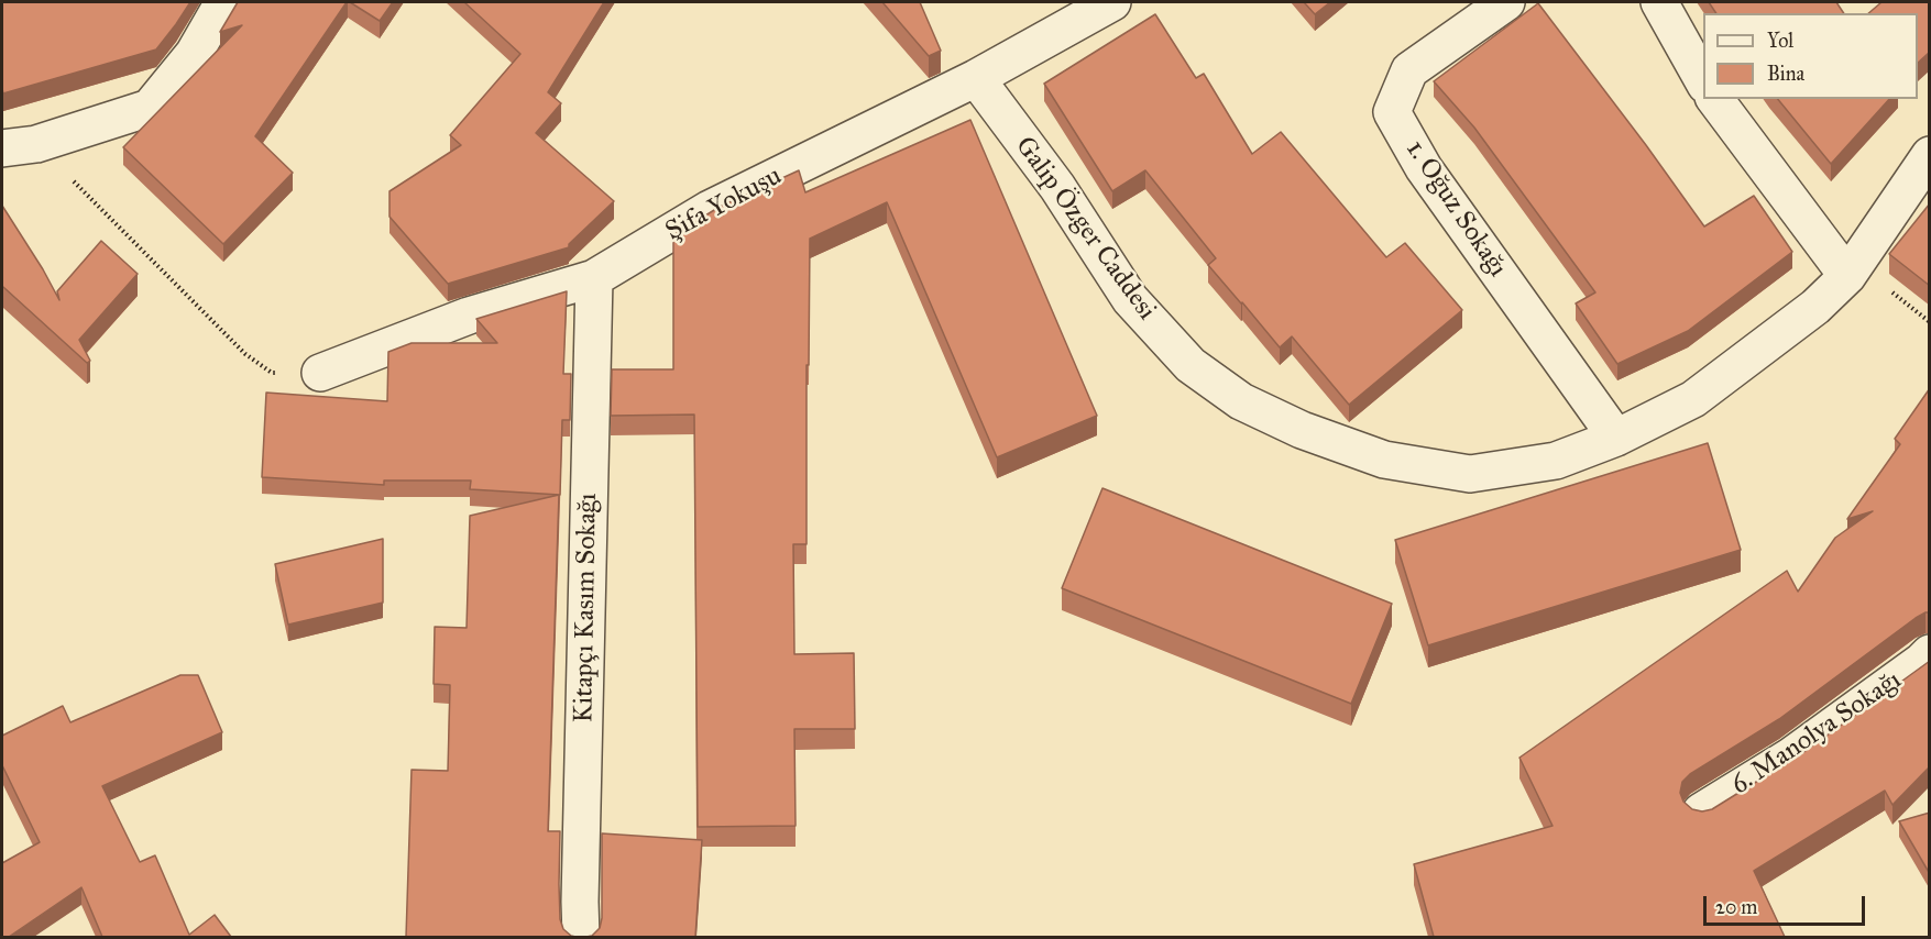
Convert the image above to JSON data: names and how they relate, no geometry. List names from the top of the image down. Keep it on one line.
{"streets":{"street":["Şifa Yokuşu","1. Oğuz Sokağı","Galip Özger Caddesi","Kitapçı Kasım Sokağı","6. Manolya Sokağı"]},"crossings":[["Şifa Yokuşu","Galip Özger Caddesi"],["Şifa Yokuşu","Kitapçı Kasım Sokağı"],["1. Oğuz Sokağı","Galip Özger Caddesi"]],"legend":["Yol","Bina"],"scale_bar":"20 m"}
